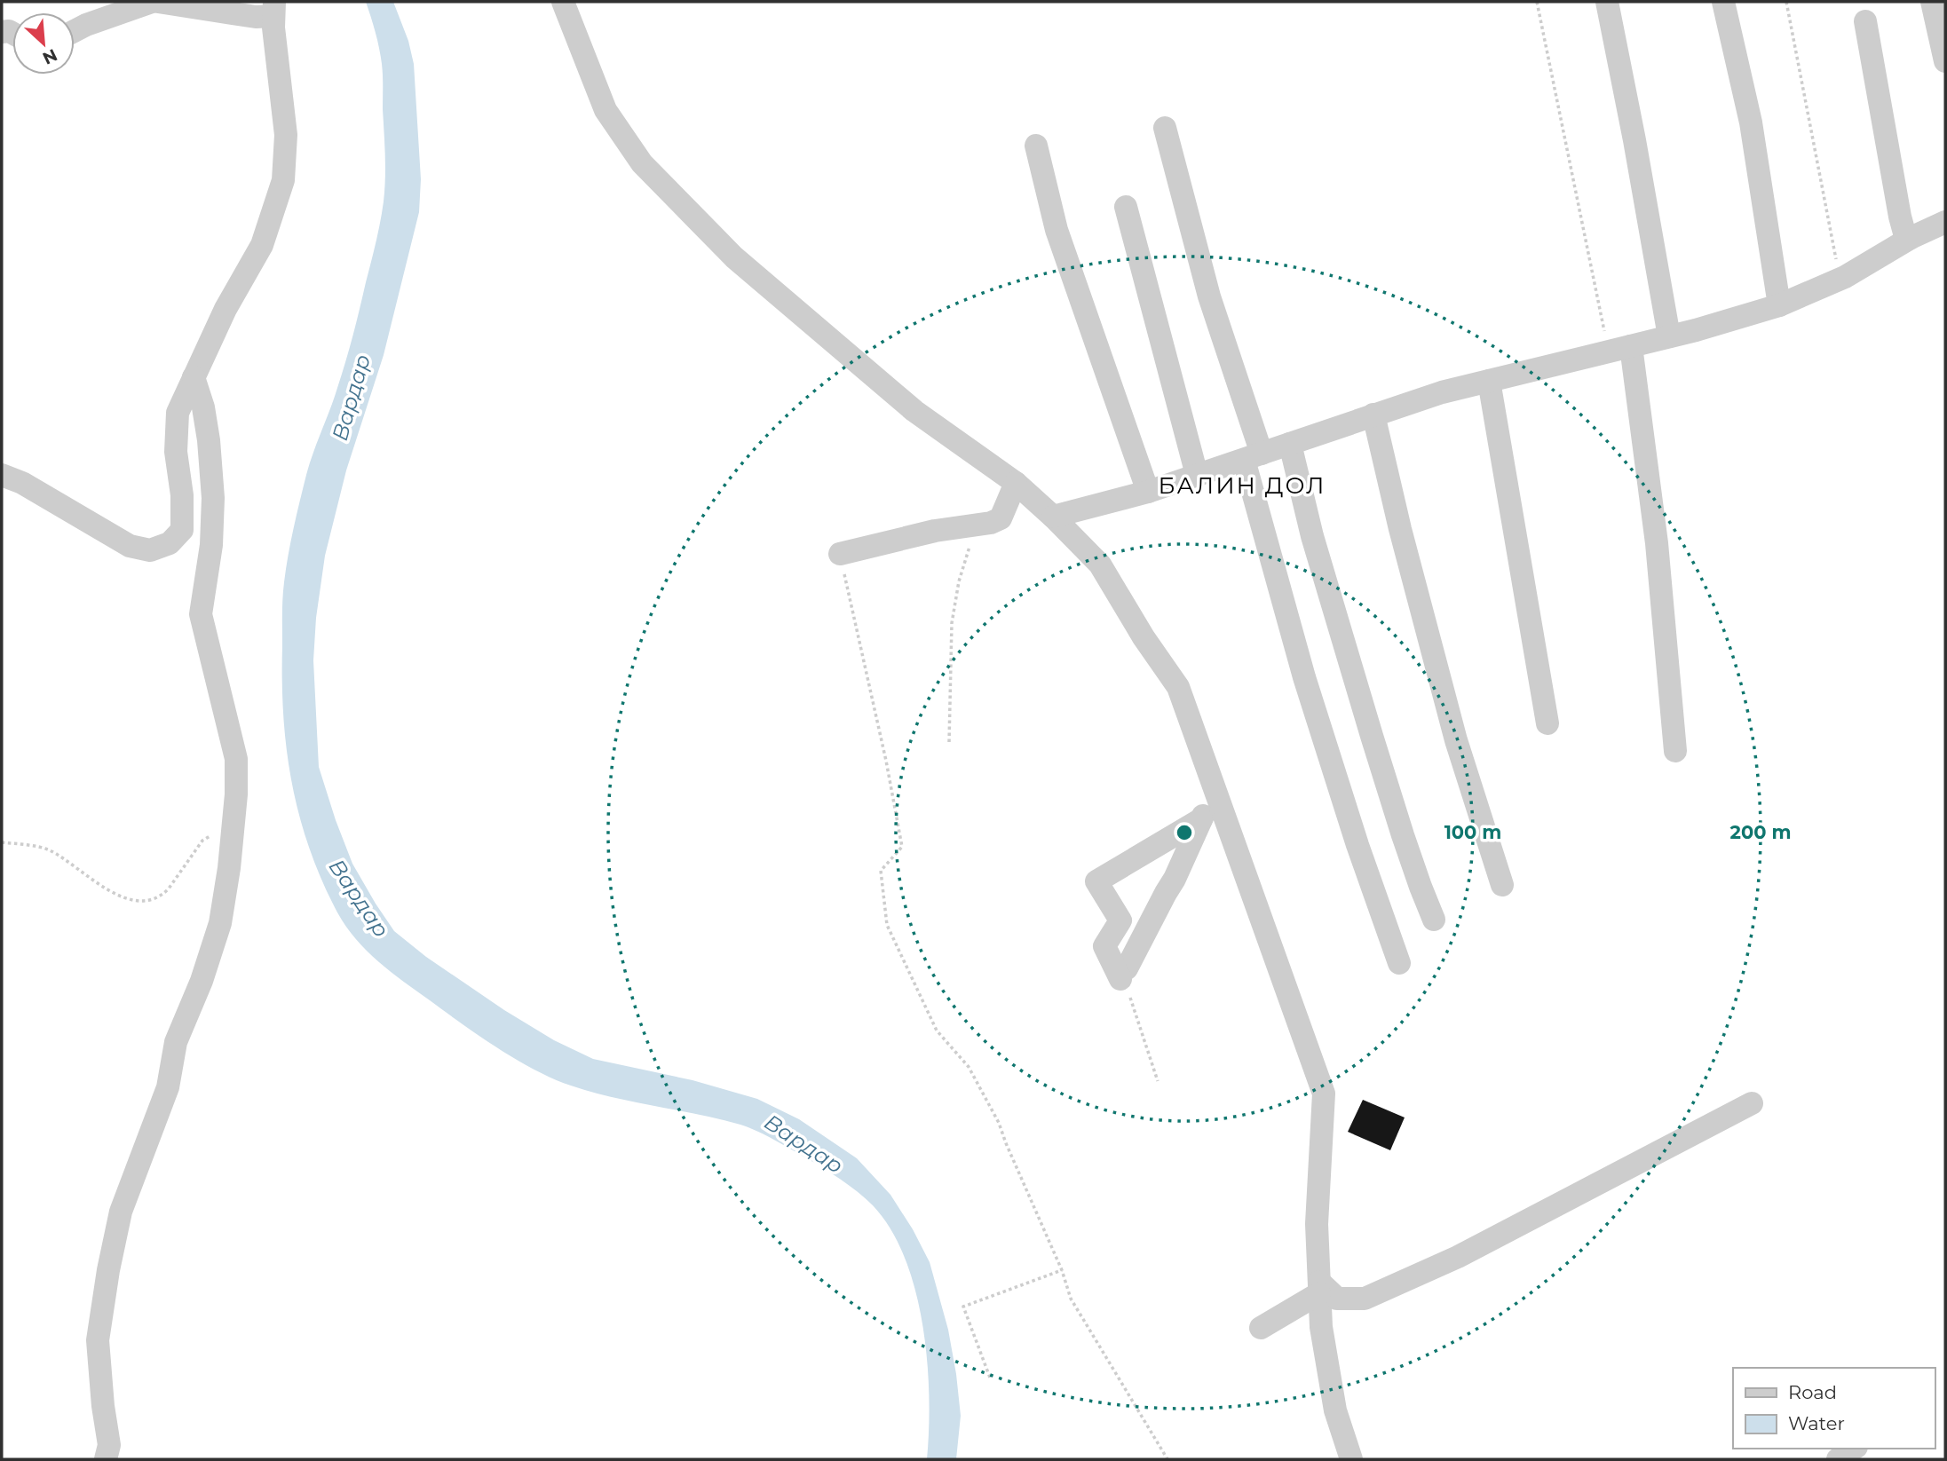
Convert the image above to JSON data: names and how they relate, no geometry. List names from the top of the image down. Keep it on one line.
{"districts":["БАЛИН ДОЛ"],"water":["Вардар"],"legend":["Road","Water"],"north":"bottom right","rings":["100 m","200 m"]}
